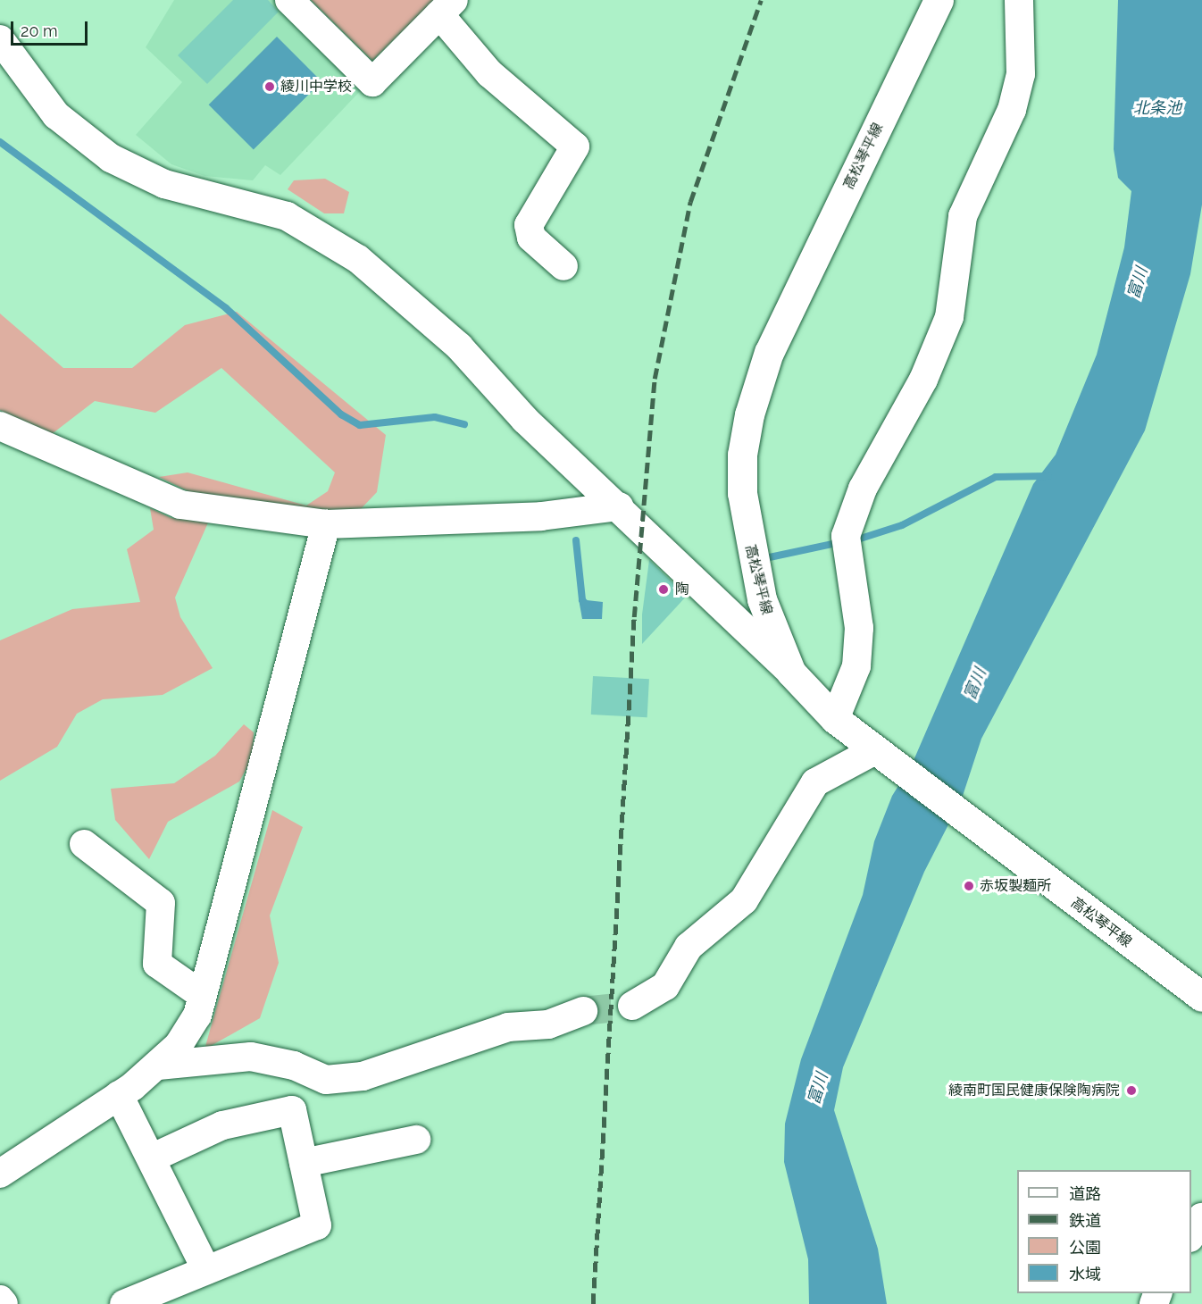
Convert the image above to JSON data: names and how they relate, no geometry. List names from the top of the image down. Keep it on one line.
{"streets":{"main road":["高松琴平線"]},"water":["北条池","富川"],"places":["綾川中学校","陶","赤坂製麺所","綾南町国民健康保険陶病院"],"legend":["道路","鉄道","公園","水域"],"scale_bar":"20 m"}
